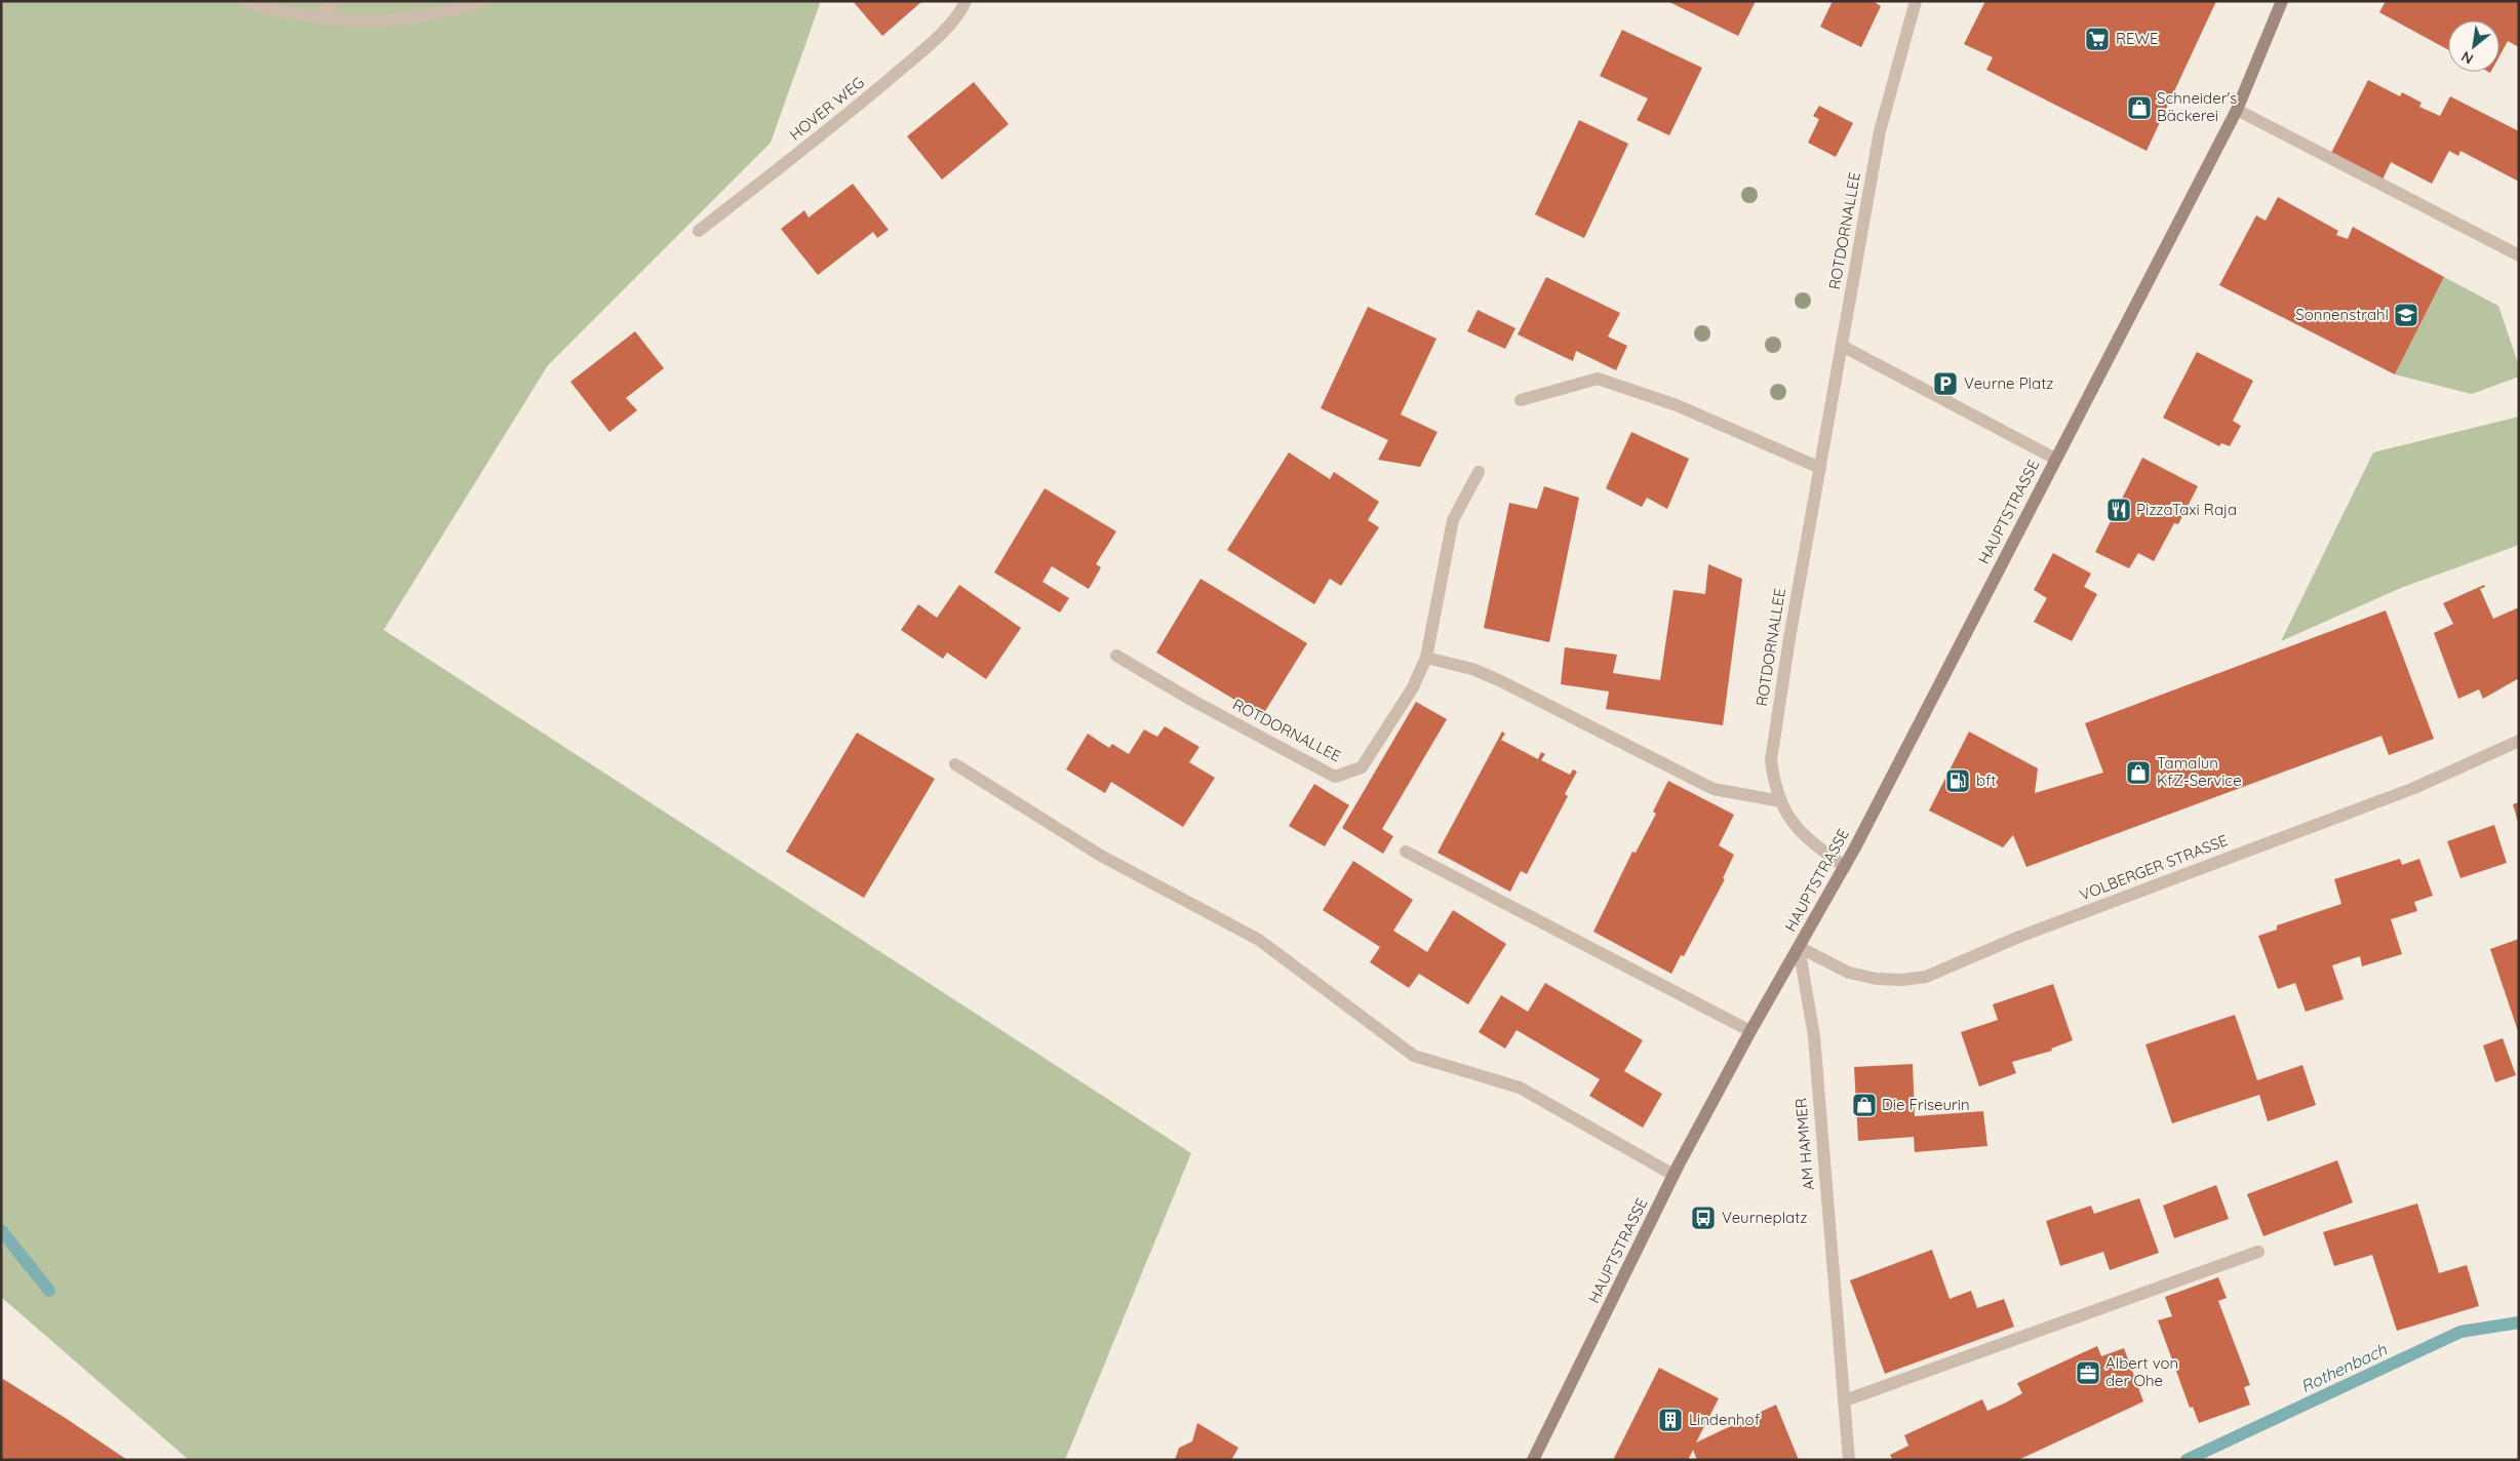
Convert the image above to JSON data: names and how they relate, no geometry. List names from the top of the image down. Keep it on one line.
{"streets":{"main road":["HAUPTSTRASSE"],"street":["HOVER WEG","ROTDORNALLEE","VOLBERGER STRASSE","AM HAMMER"]},"crossings":[["ROTDORNALLEE","HAUPTSTRASSE"],["HAUPTSTRASSE","VOLBERGER STRASSE"],["HAUPTSTRASSE","AM HAMMER"],["VOLBERGER STRASSE","AM HAMMER"]],"water":["Rothenbach"],"places":{"supermarket":["REWE"],"shop":["Schneider's Bäckerei","Tamalun KfZ-Service","Die Friseurin"],"school or university":["Sonnenstrahl"],"parking":["Veurne Platz"],"restaurant":["PizzaTaxi Raja"],"fuel station":["bft"],"bus stop":["Veurneplatz"],"office":["Albert von der Ohe"],"building":["Lindenhof"]},"north":"bottom left"}
